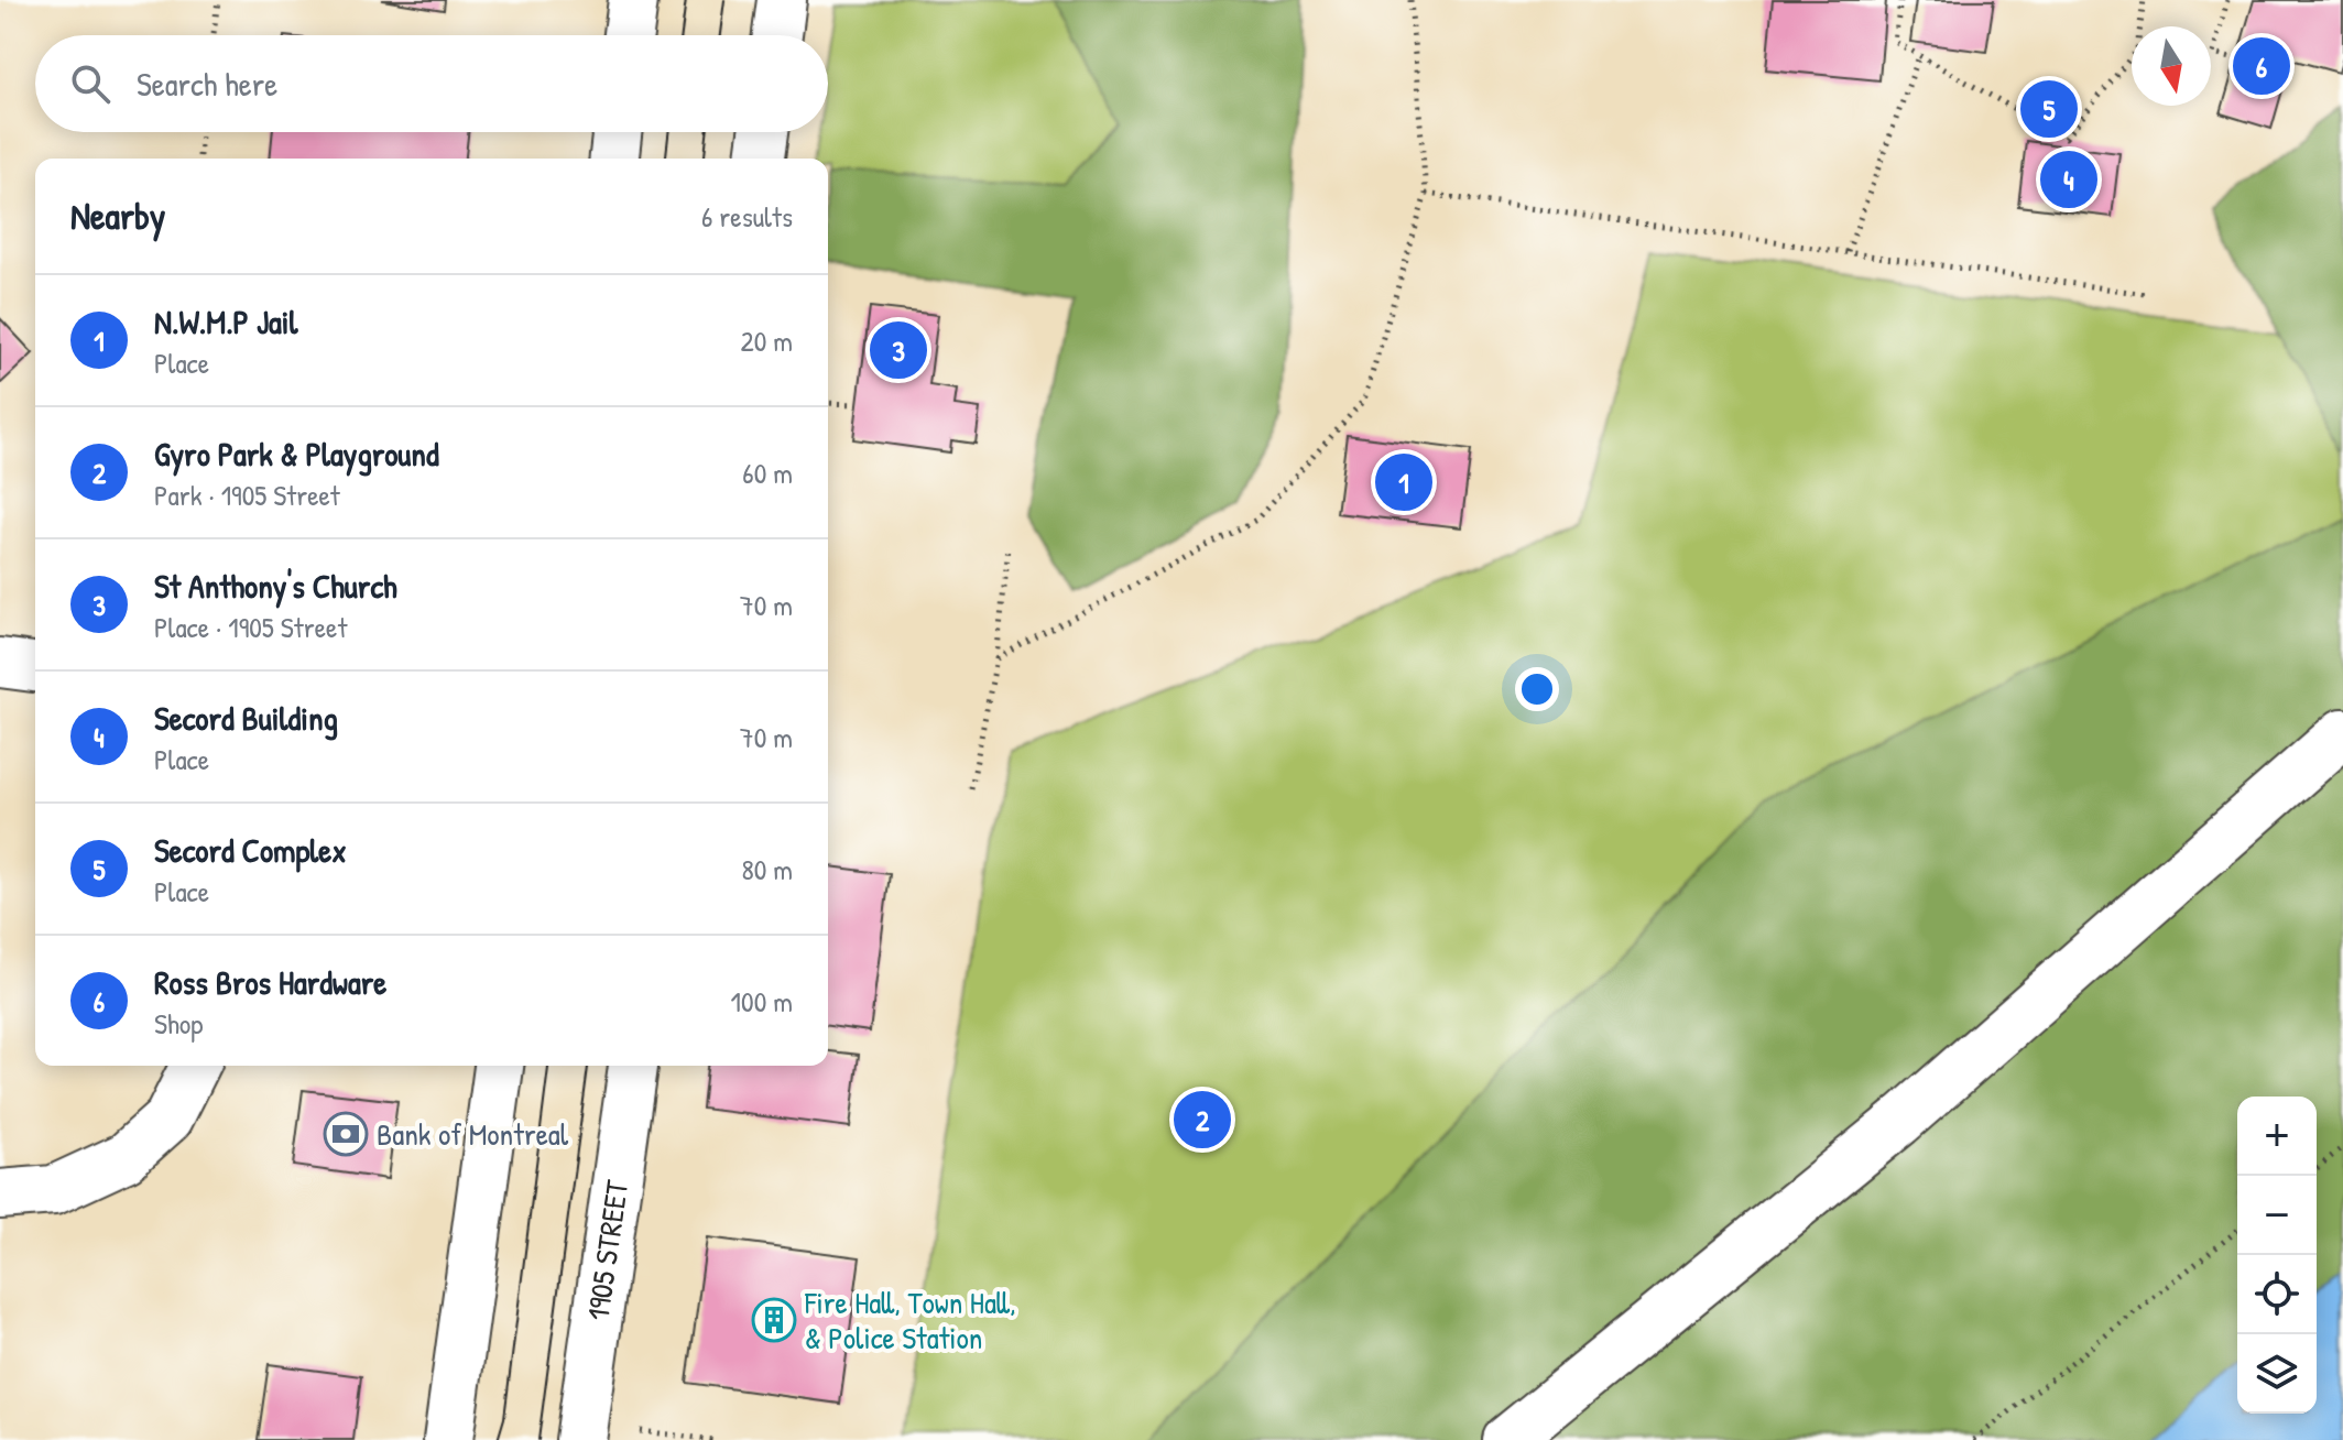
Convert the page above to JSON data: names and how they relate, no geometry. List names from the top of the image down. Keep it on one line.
{"streets":{"street":["1905 STREET"]},"places":{"bank":["Bank of Montreal"],"building":["Fire Hall, Town Hall, & Police Station"]},"north":"bottom","page":{"pins":["6","5","4","3","1","2"],"search":"Search here","heading":["Nearby","6 results"],"list":[{"mark":"1","name":"N.W.M.P Jail","note":"Place","value":"20 m"},{"mark":"2","name":"Gyro Park & Playground","note":"Park · 1905 Street","value":"60 m"},{"mark":"3","name":"St Anthony's Church","note":"Place · 1905 Street","value":"70 m"},{"mark":"4","name":"Secord Building","note":"Place","value":"70 m"},{"mark":"5","name":"Secord Complex","note":"Place","value":"80 m"},{"mark":"6","name":"Ross Bros Hardware","note":"Shop","value":"100 m"}],"map_buttons":["+","−"]}}
